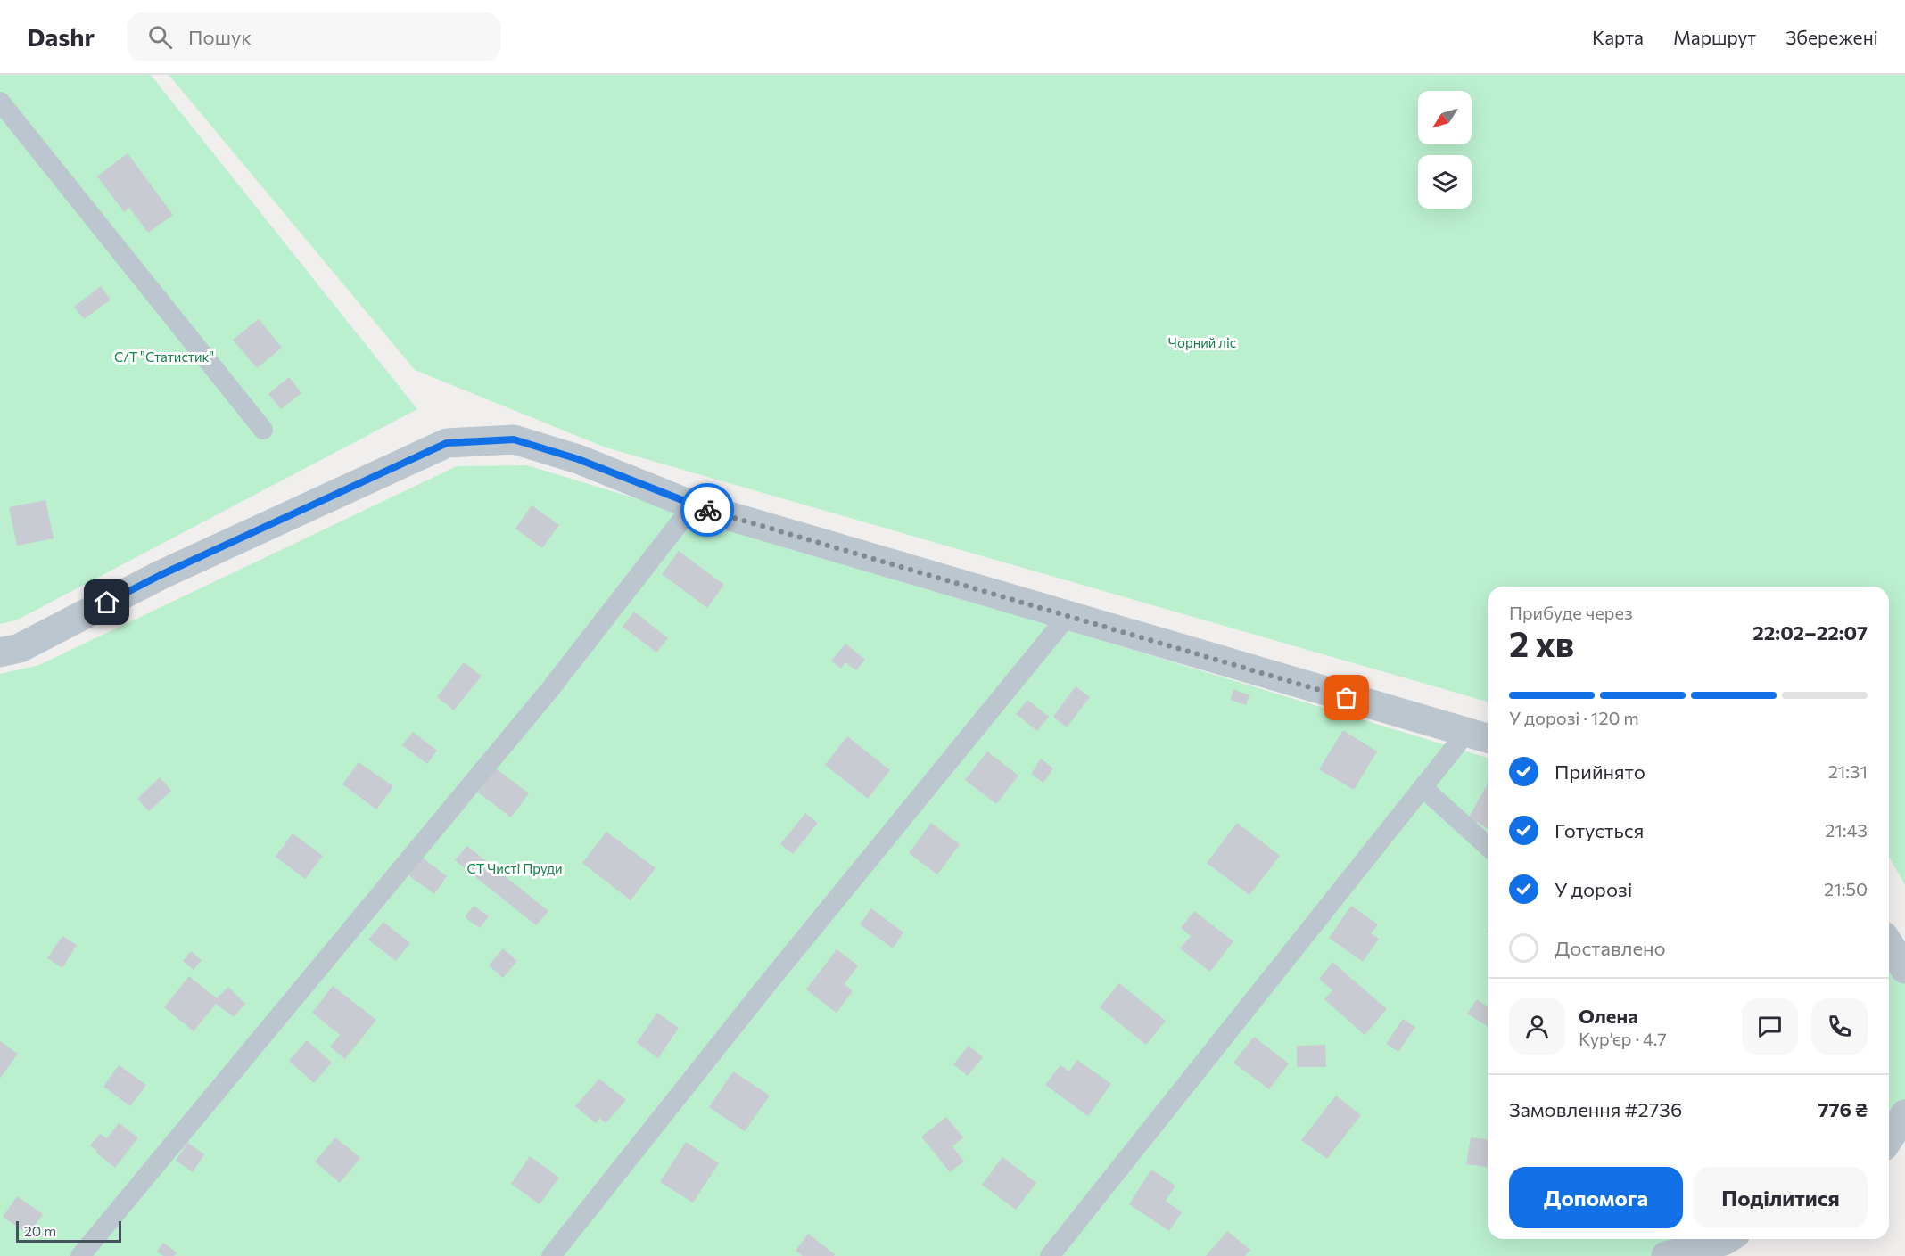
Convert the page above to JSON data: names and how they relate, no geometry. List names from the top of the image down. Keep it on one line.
{"parks":["Чорний ліс","С/Т \"Статистик\"","СТ Чисті Пруди"],"scale_bar":"20 m","north":"bottom left","page":{"header":"Dashr","search":"Пошук","nav":["Карта","Маршрут","Збережені"],"heading":["2 хв","Прибуде через","22:02–22:07"],"panel":["Олена","Кур’єр · 4.7","Замовлення #2736","776 ₴"],"bar":"У дорозі · 120 m","list":[["Прийнято","21:31"],["Готується","21:43"],["У дорозі","21:50"],"Доставлено"],"buttons":["Допомога","Поділитися"],"scale":"20 m"}}
